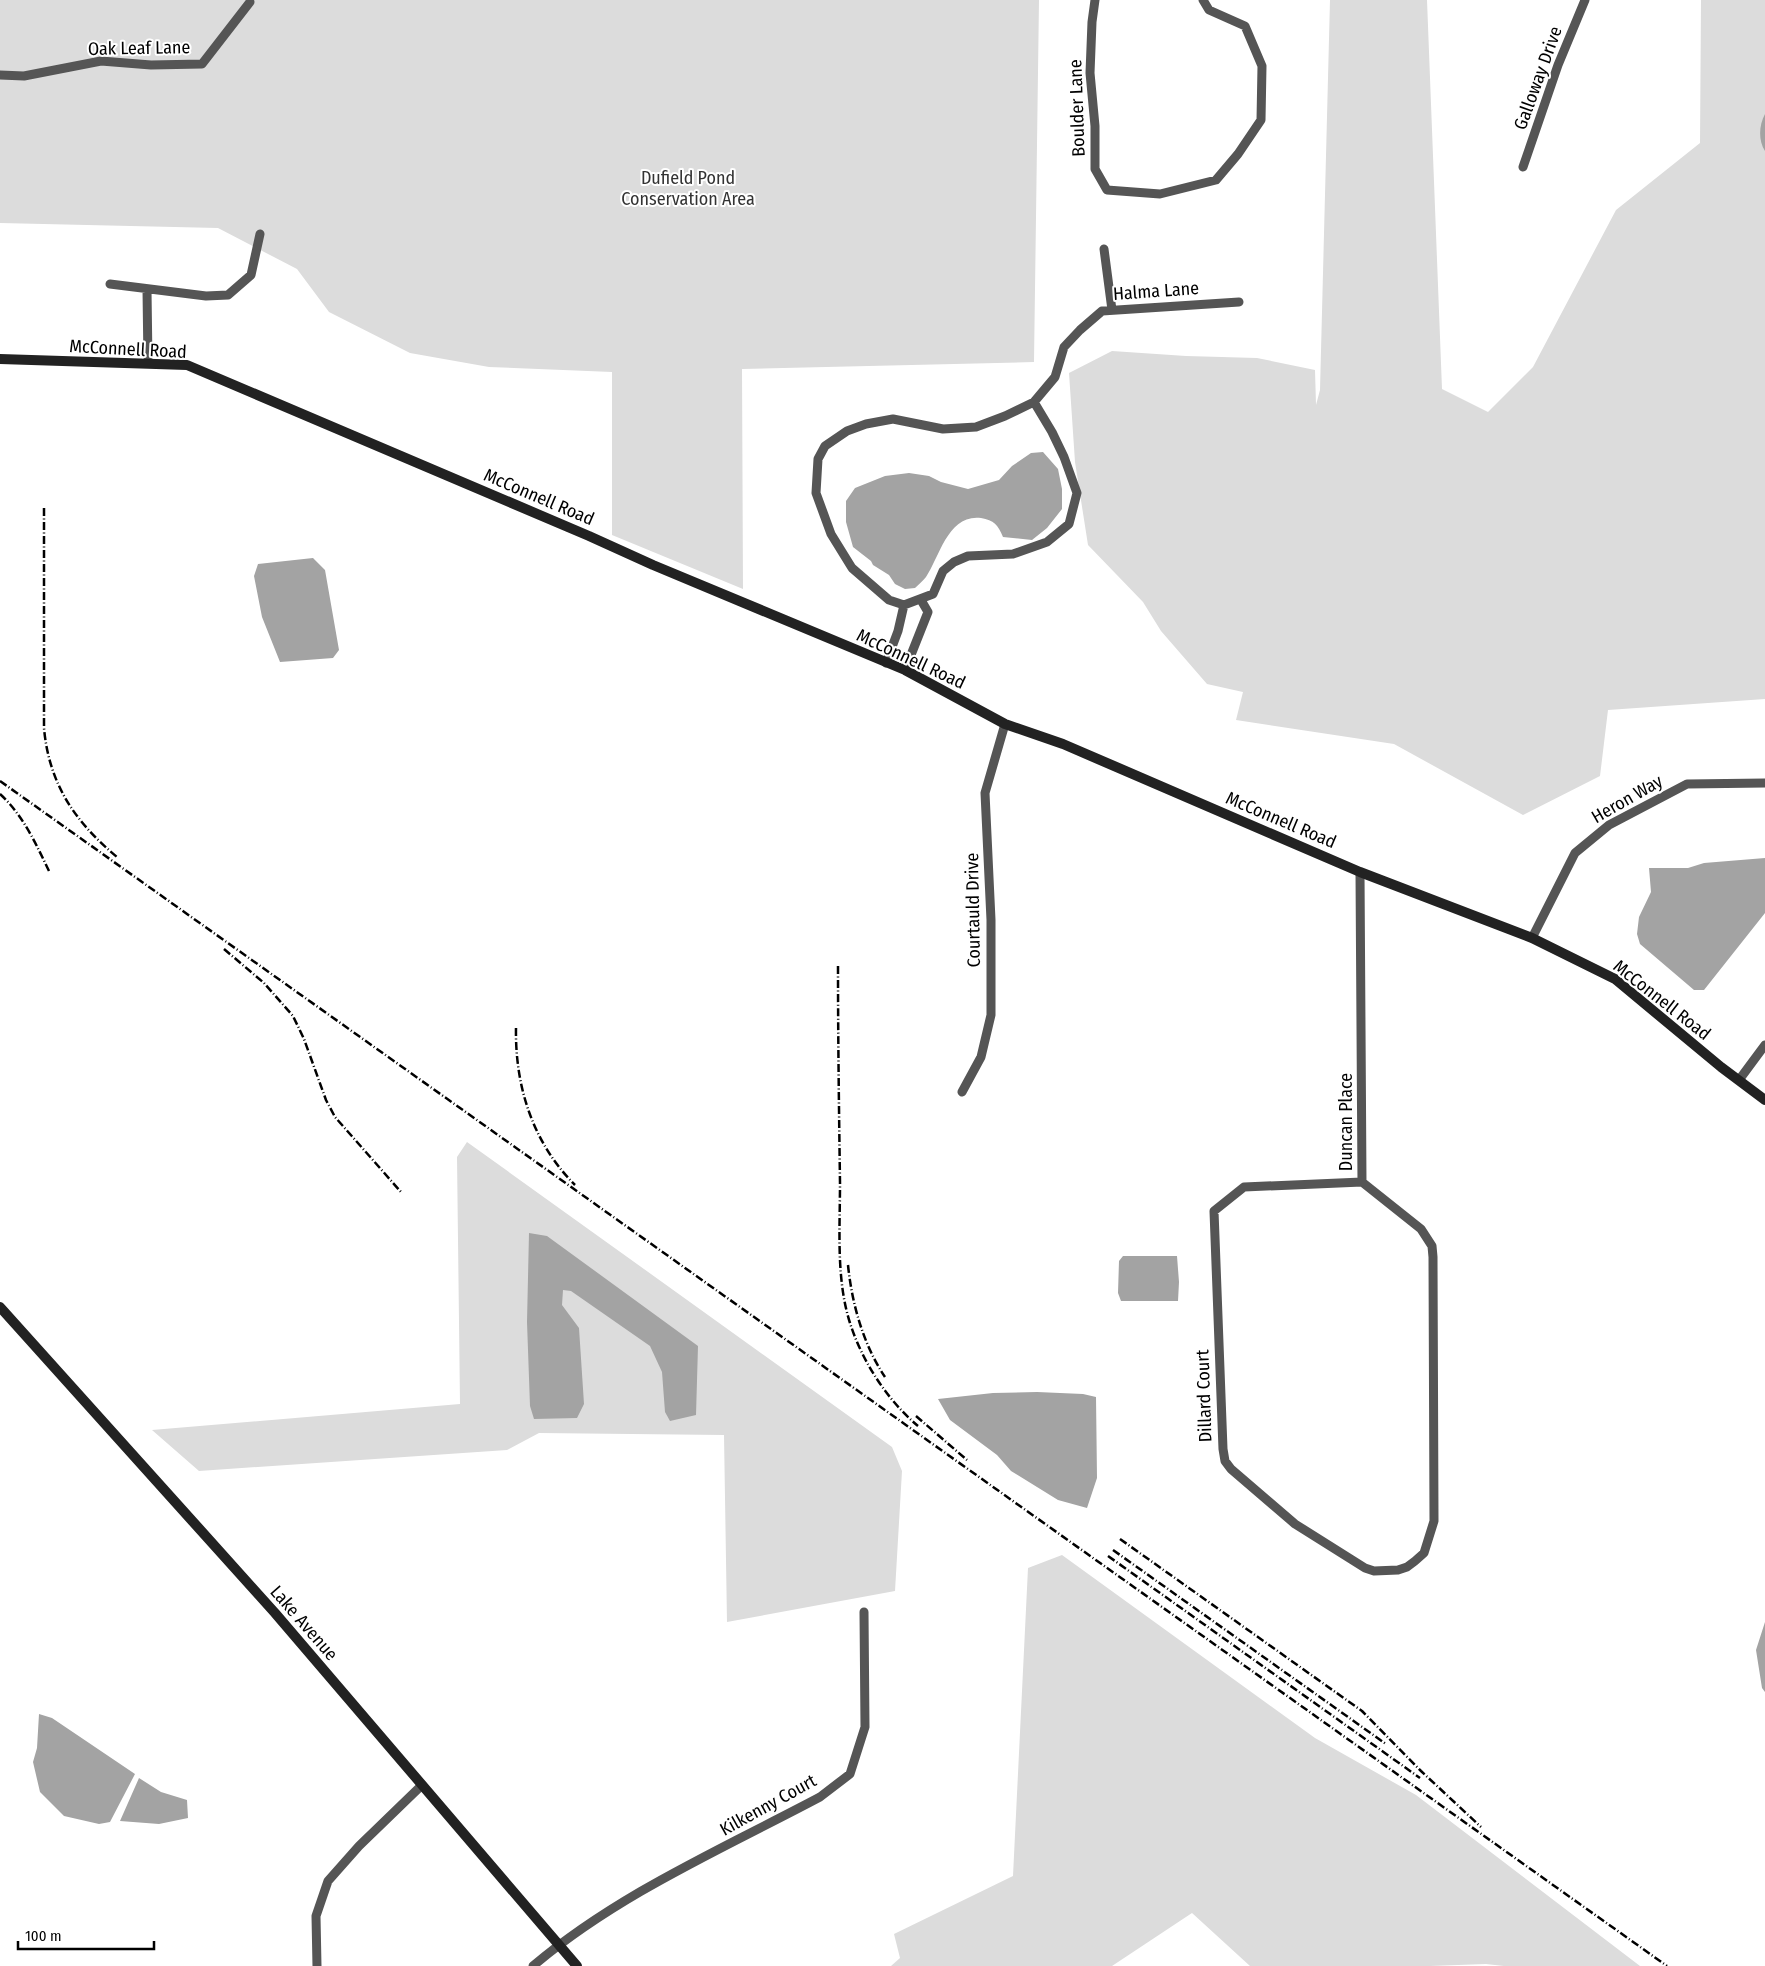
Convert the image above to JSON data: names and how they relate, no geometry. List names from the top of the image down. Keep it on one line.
{"streets":{"street":["Oak Leaf Lane","Galloway Drive","Boulder Lane","Halma Lane","McConnell Road","Heron Way","Courtauld Drive","Duncan Place","Dillard Court","Lake Avenue","Kilkenny Court"]},"crossings":[["McConnell Road","Heron Way"],["McConnell Road","Courtauld Drive"],["McConnell Road","Duncan Place"],["Duncan Place","Dillard Court"],["Lake Avenue","Kilkenny Court"]],"parks":["Dufield Pond Conservation Area"],"scale_bar":"100 m"}
